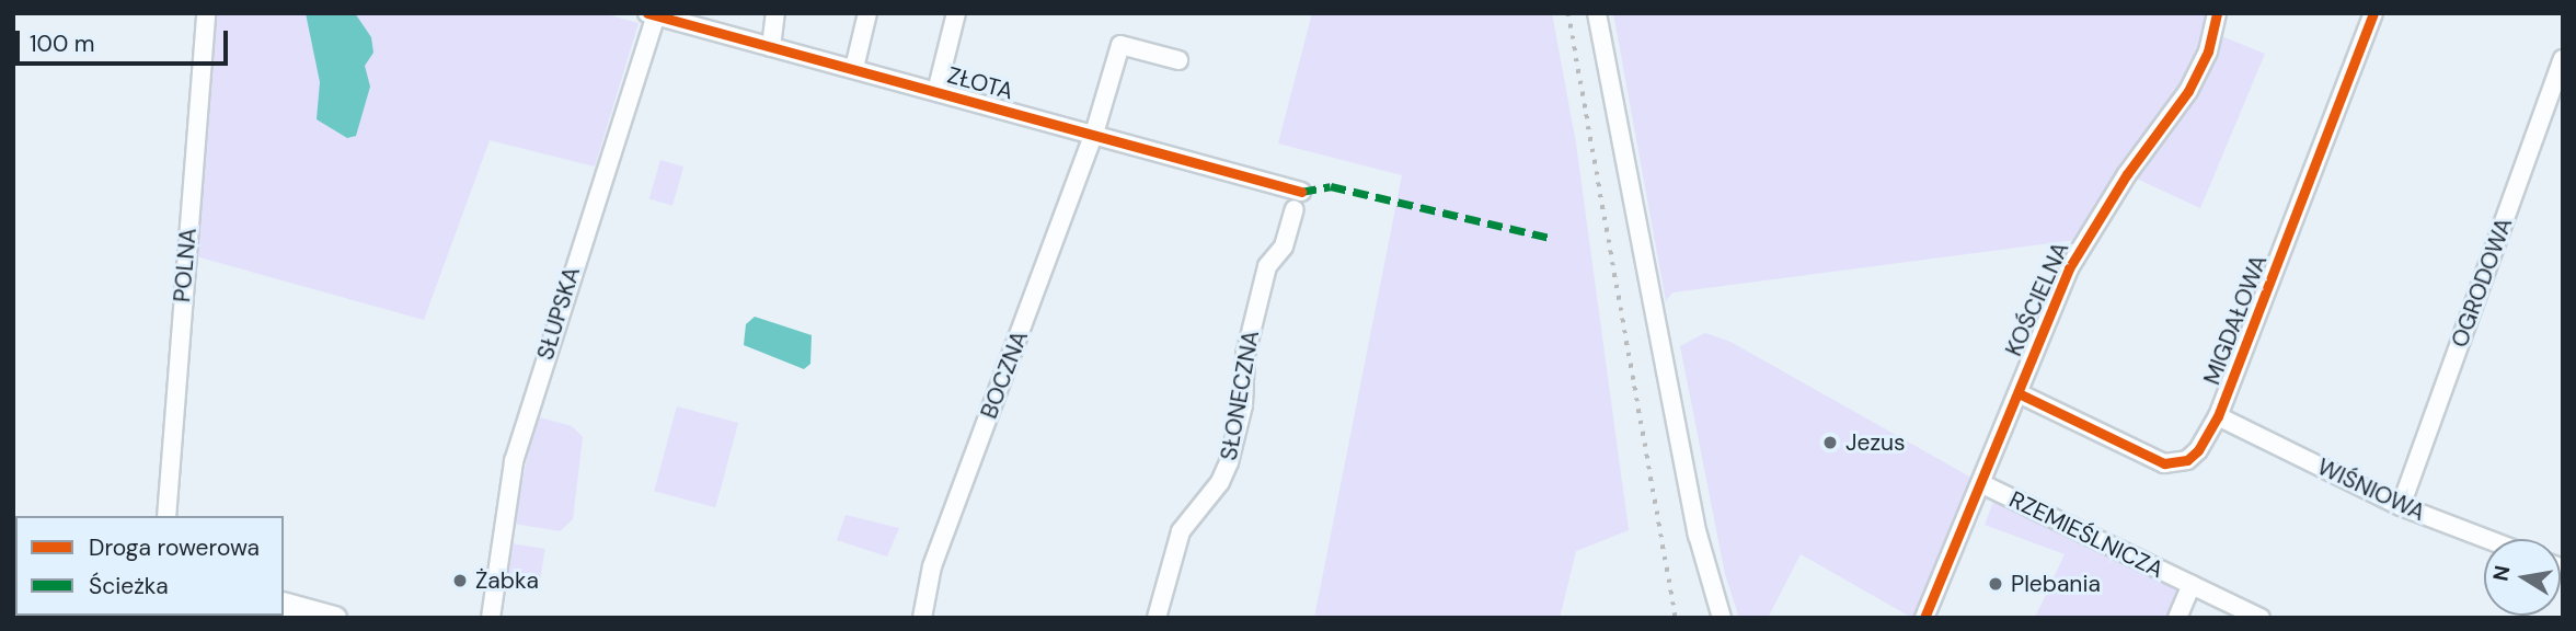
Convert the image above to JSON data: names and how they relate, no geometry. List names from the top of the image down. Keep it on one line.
{"streets":{"street":["ZŁOTA","POLNA","OGRODOWA","KOŚCIELNA","SŁUPSKA","MIGDAŁOWA","BOCZNA","SŁONECZNA","WIŚNIOWA","RZEMIEŚLNICZA"]},"crossings":[["ZŁOTA","SŁUPSKA"],["ZŁOTA","BOCZNA"],["ZŁOTA","SŁONECZNA"],["OGRODOWA","WIŚNIOWA"],["KOŚCIELNA","MIGDAŁOWA"],["KOŚCIELNA","RZEMIEŚLNICZA"],["MIGDAŁOWA","WIŚNIOWA"]],"places":["Jezus","Żabka","Plebania"],"legend":["Droga rowerowa","Ścieżka"],"scale_bar":"100 m","north":"left"}
